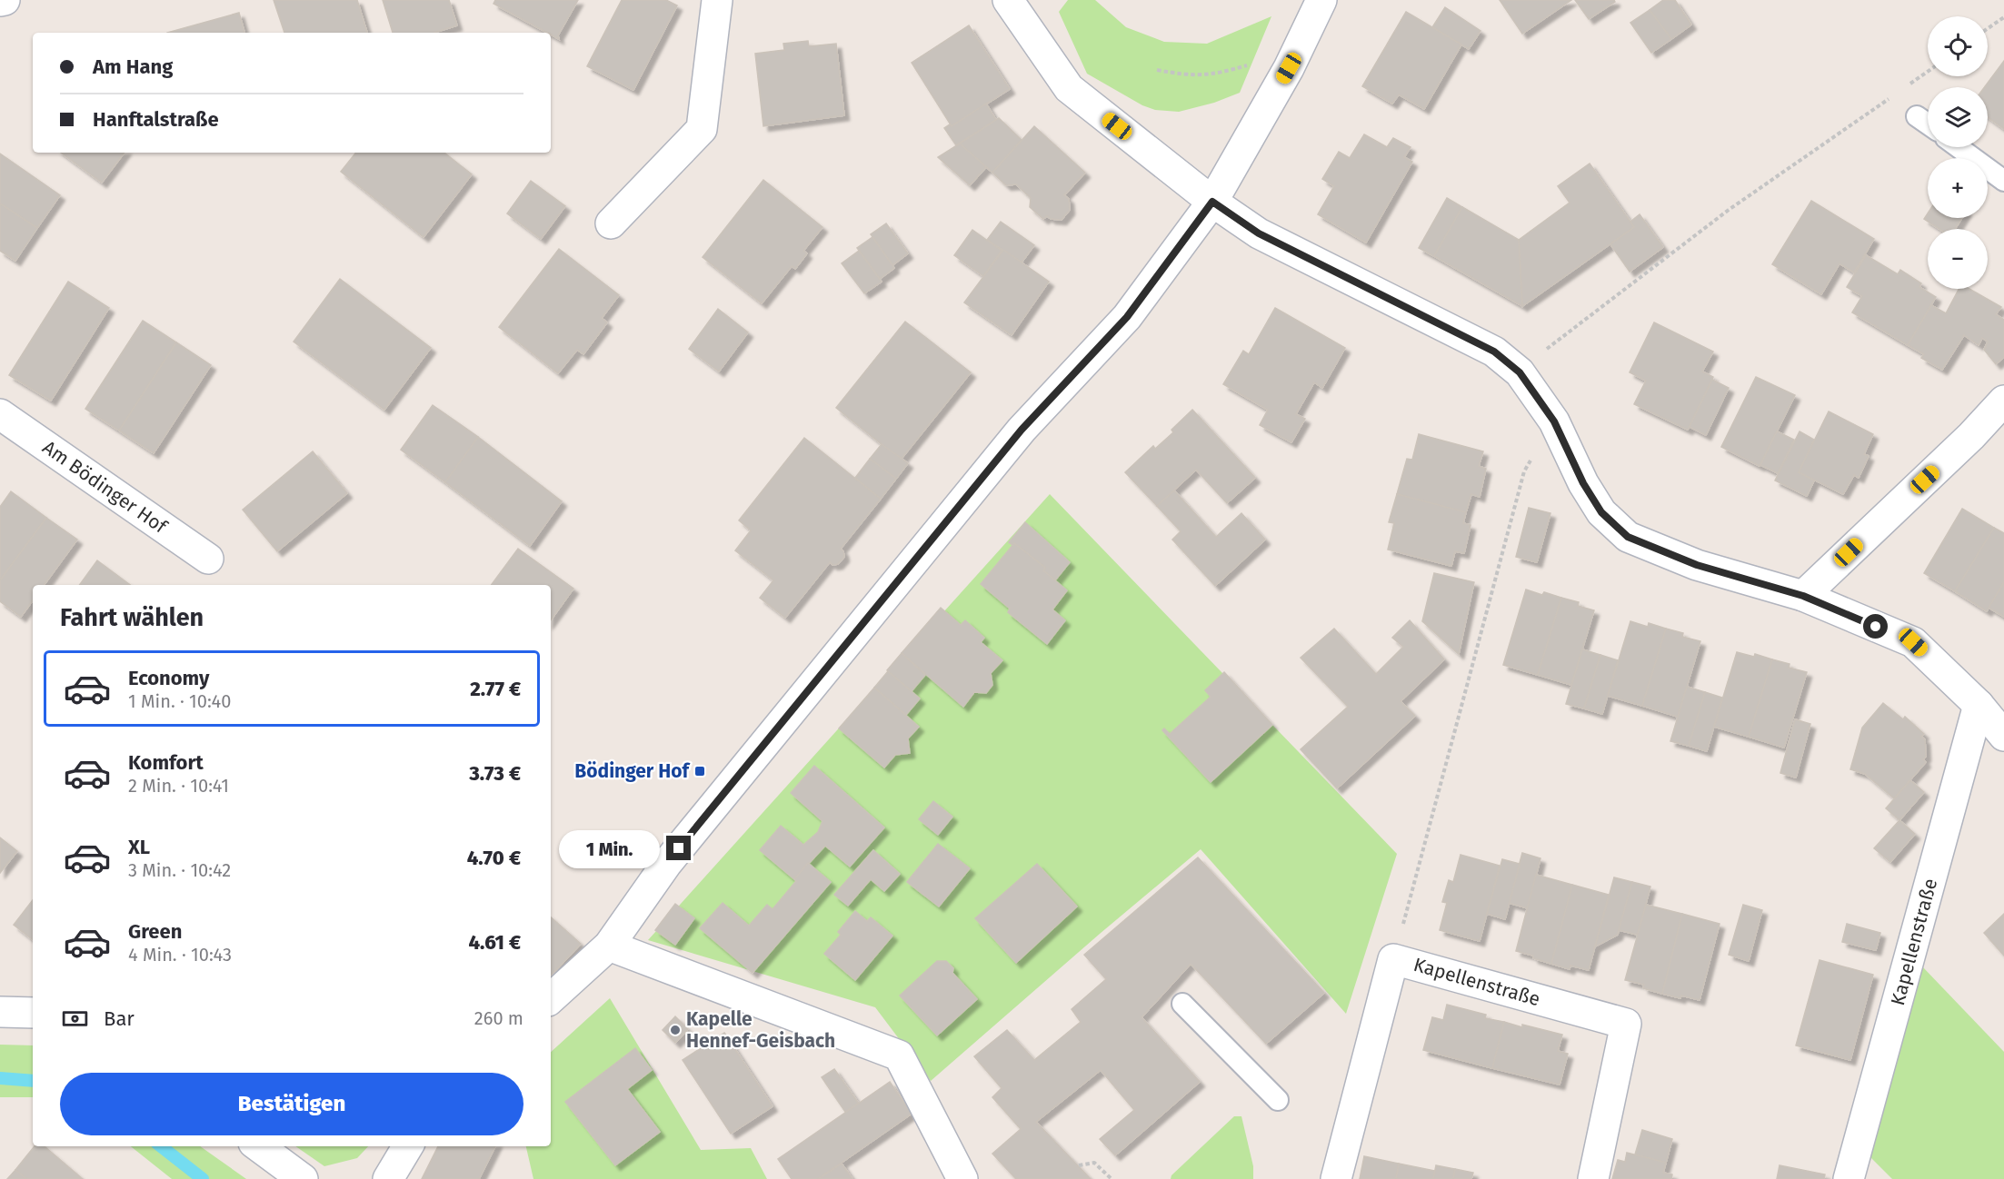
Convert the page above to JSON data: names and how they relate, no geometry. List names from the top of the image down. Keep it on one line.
{"streets":{"street":["Am Bödinger Hof","Kapellenstraße"]},"places":{"transit":["Bödinger Hof"],"other":["Kapelle Hennef-Geisbach"]},"page":{"map_buttons":["+","−"],"banner":["Am Hang","Hanftalstraße"],"heading":"Fahrt wählen","list":[{"name":"Economy","note":"1 Min. · 10:40","value":"2.77 €"},{"name":"Komfort","note":"2 Min. · 10:41","value":"3.73 €"},{"name":"XL","note":"3 Min. · 10:42","value":"4.70 €"},{"name":"Green","note":"4 Min. · 10:43","value":"4.61 €"}],"bubble":"1 Min.","pay":["Bar","260 m"],"buttons":"Bestätigen"}}
